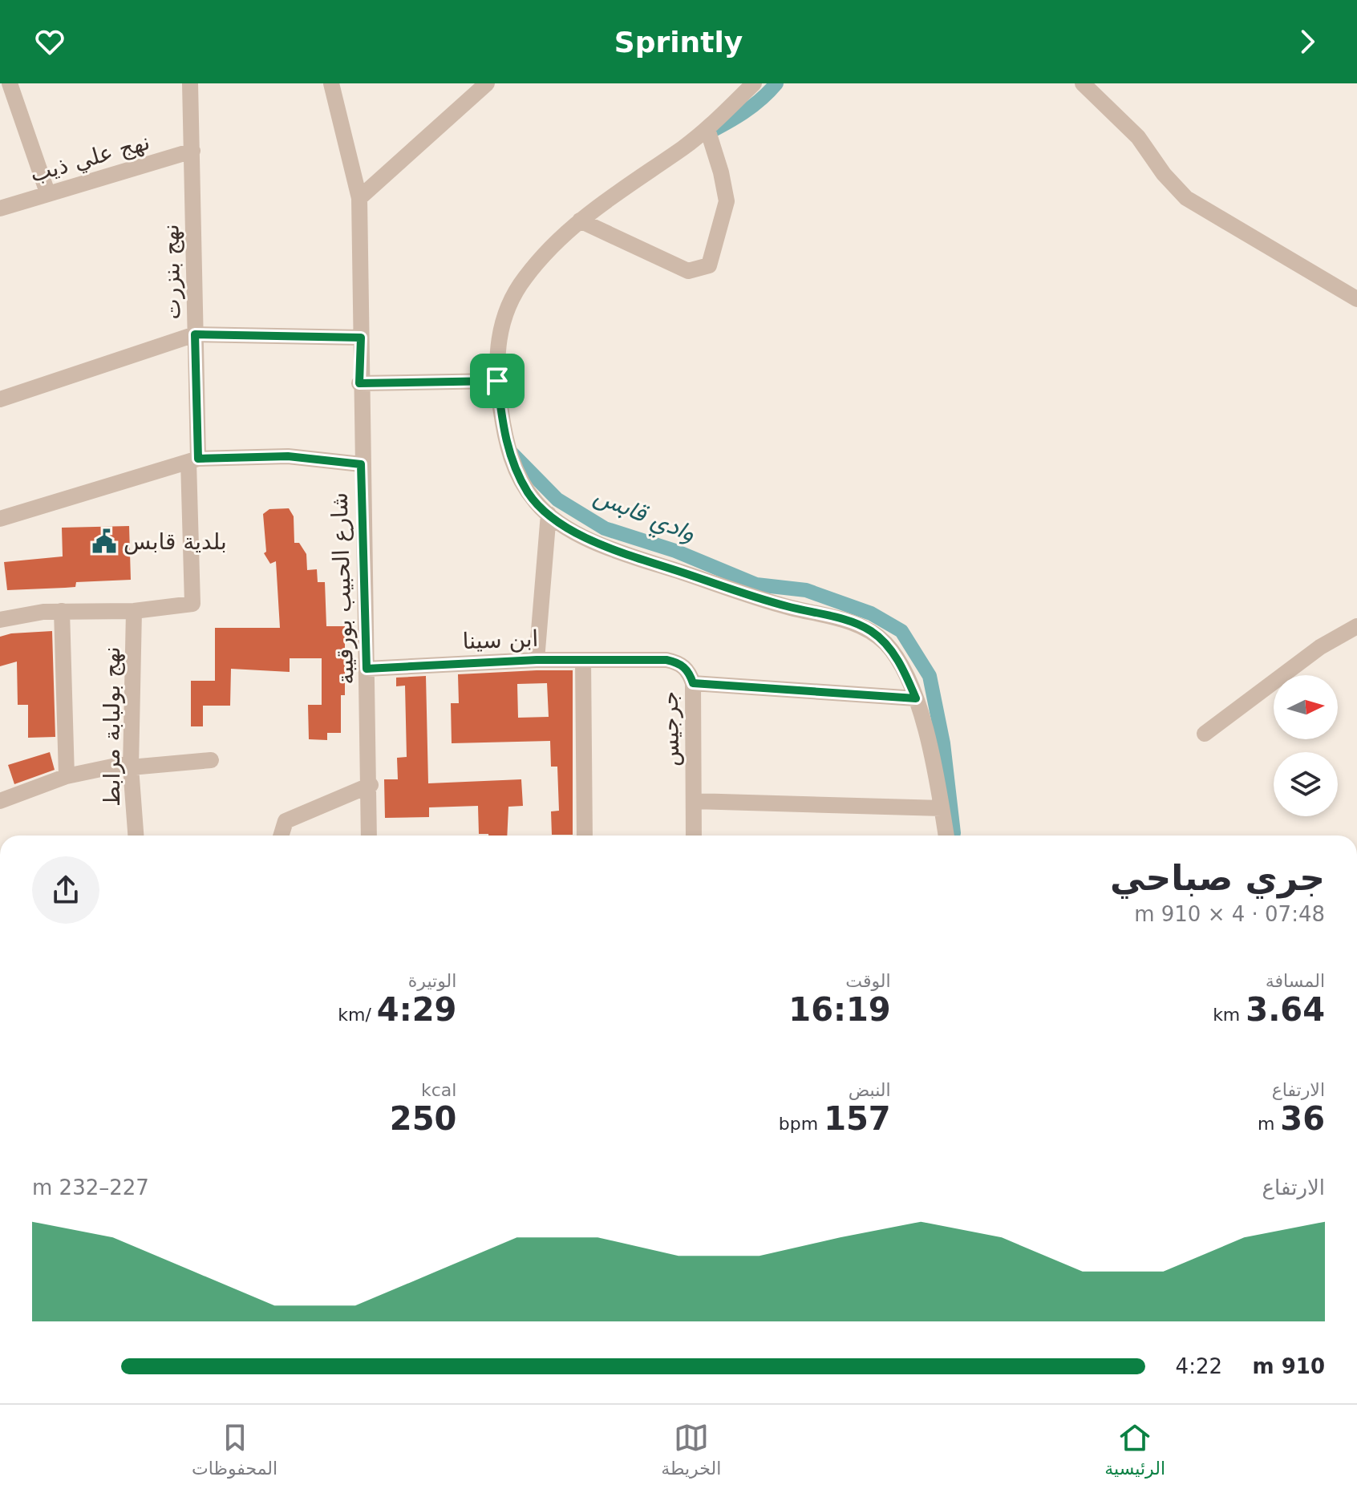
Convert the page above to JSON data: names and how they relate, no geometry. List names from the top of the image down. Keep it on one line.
{"streets":{"street":["نهج علي ذيب","نهج بنزرت","شارع الحبيب بورقيبة","ابن سينا","نهج بولبابة مرابط","جرجيس"]},"crossings":[["نهج علي ذيب","نهج بنزرت"],["نهج بنزرت","نهج بولبابة مرابط"],["شارع الحبيب بورقيبة","ابن سينا"],["ابن سينا","جرجيس"]],"water":["وادي قابس"],"places":{"public building":["بلدية قابس"]},"north":"right","page":{"header":"Sprintly","heading":["جري صباحي","07:48 · 4 × 910 m"],"stats":[["المسافة","3.64 km"],["الوقت","16:19"],["الوتيرة","4:29 /km"],["الارتفاع","36 m"],["النبض","157 bpm"],["kcal","250"]],"chart":["الارتفاع","227–232 m"],"list":[{"name":"910 m","note":"4:22"}],"tabs":["الرئيسية","الخريطة","المحفوظات"]}}
